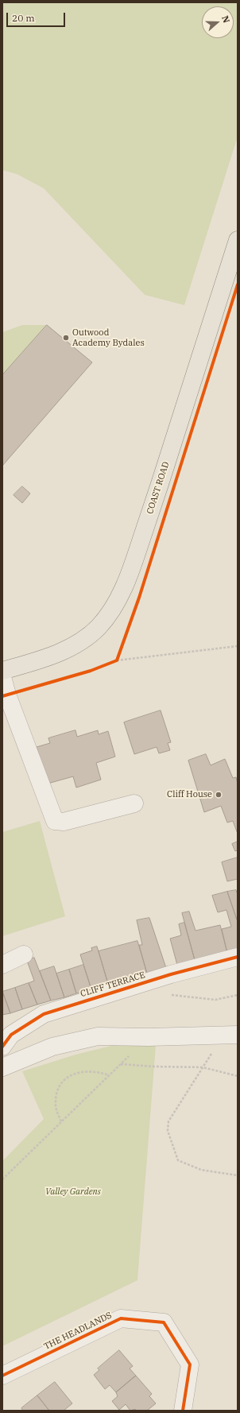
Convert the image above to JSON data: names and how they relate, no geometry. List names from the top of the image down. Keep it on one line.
{"streets":{"main road":["COAST ROAD"],"street":["CLIFF TERRACE","THE HEADLANDS"]},"parks":["Valley Gardens"],"places":["Outwood Academy Bydales","Cliff House"],"scale_bar":"20 m","north":"right"}
